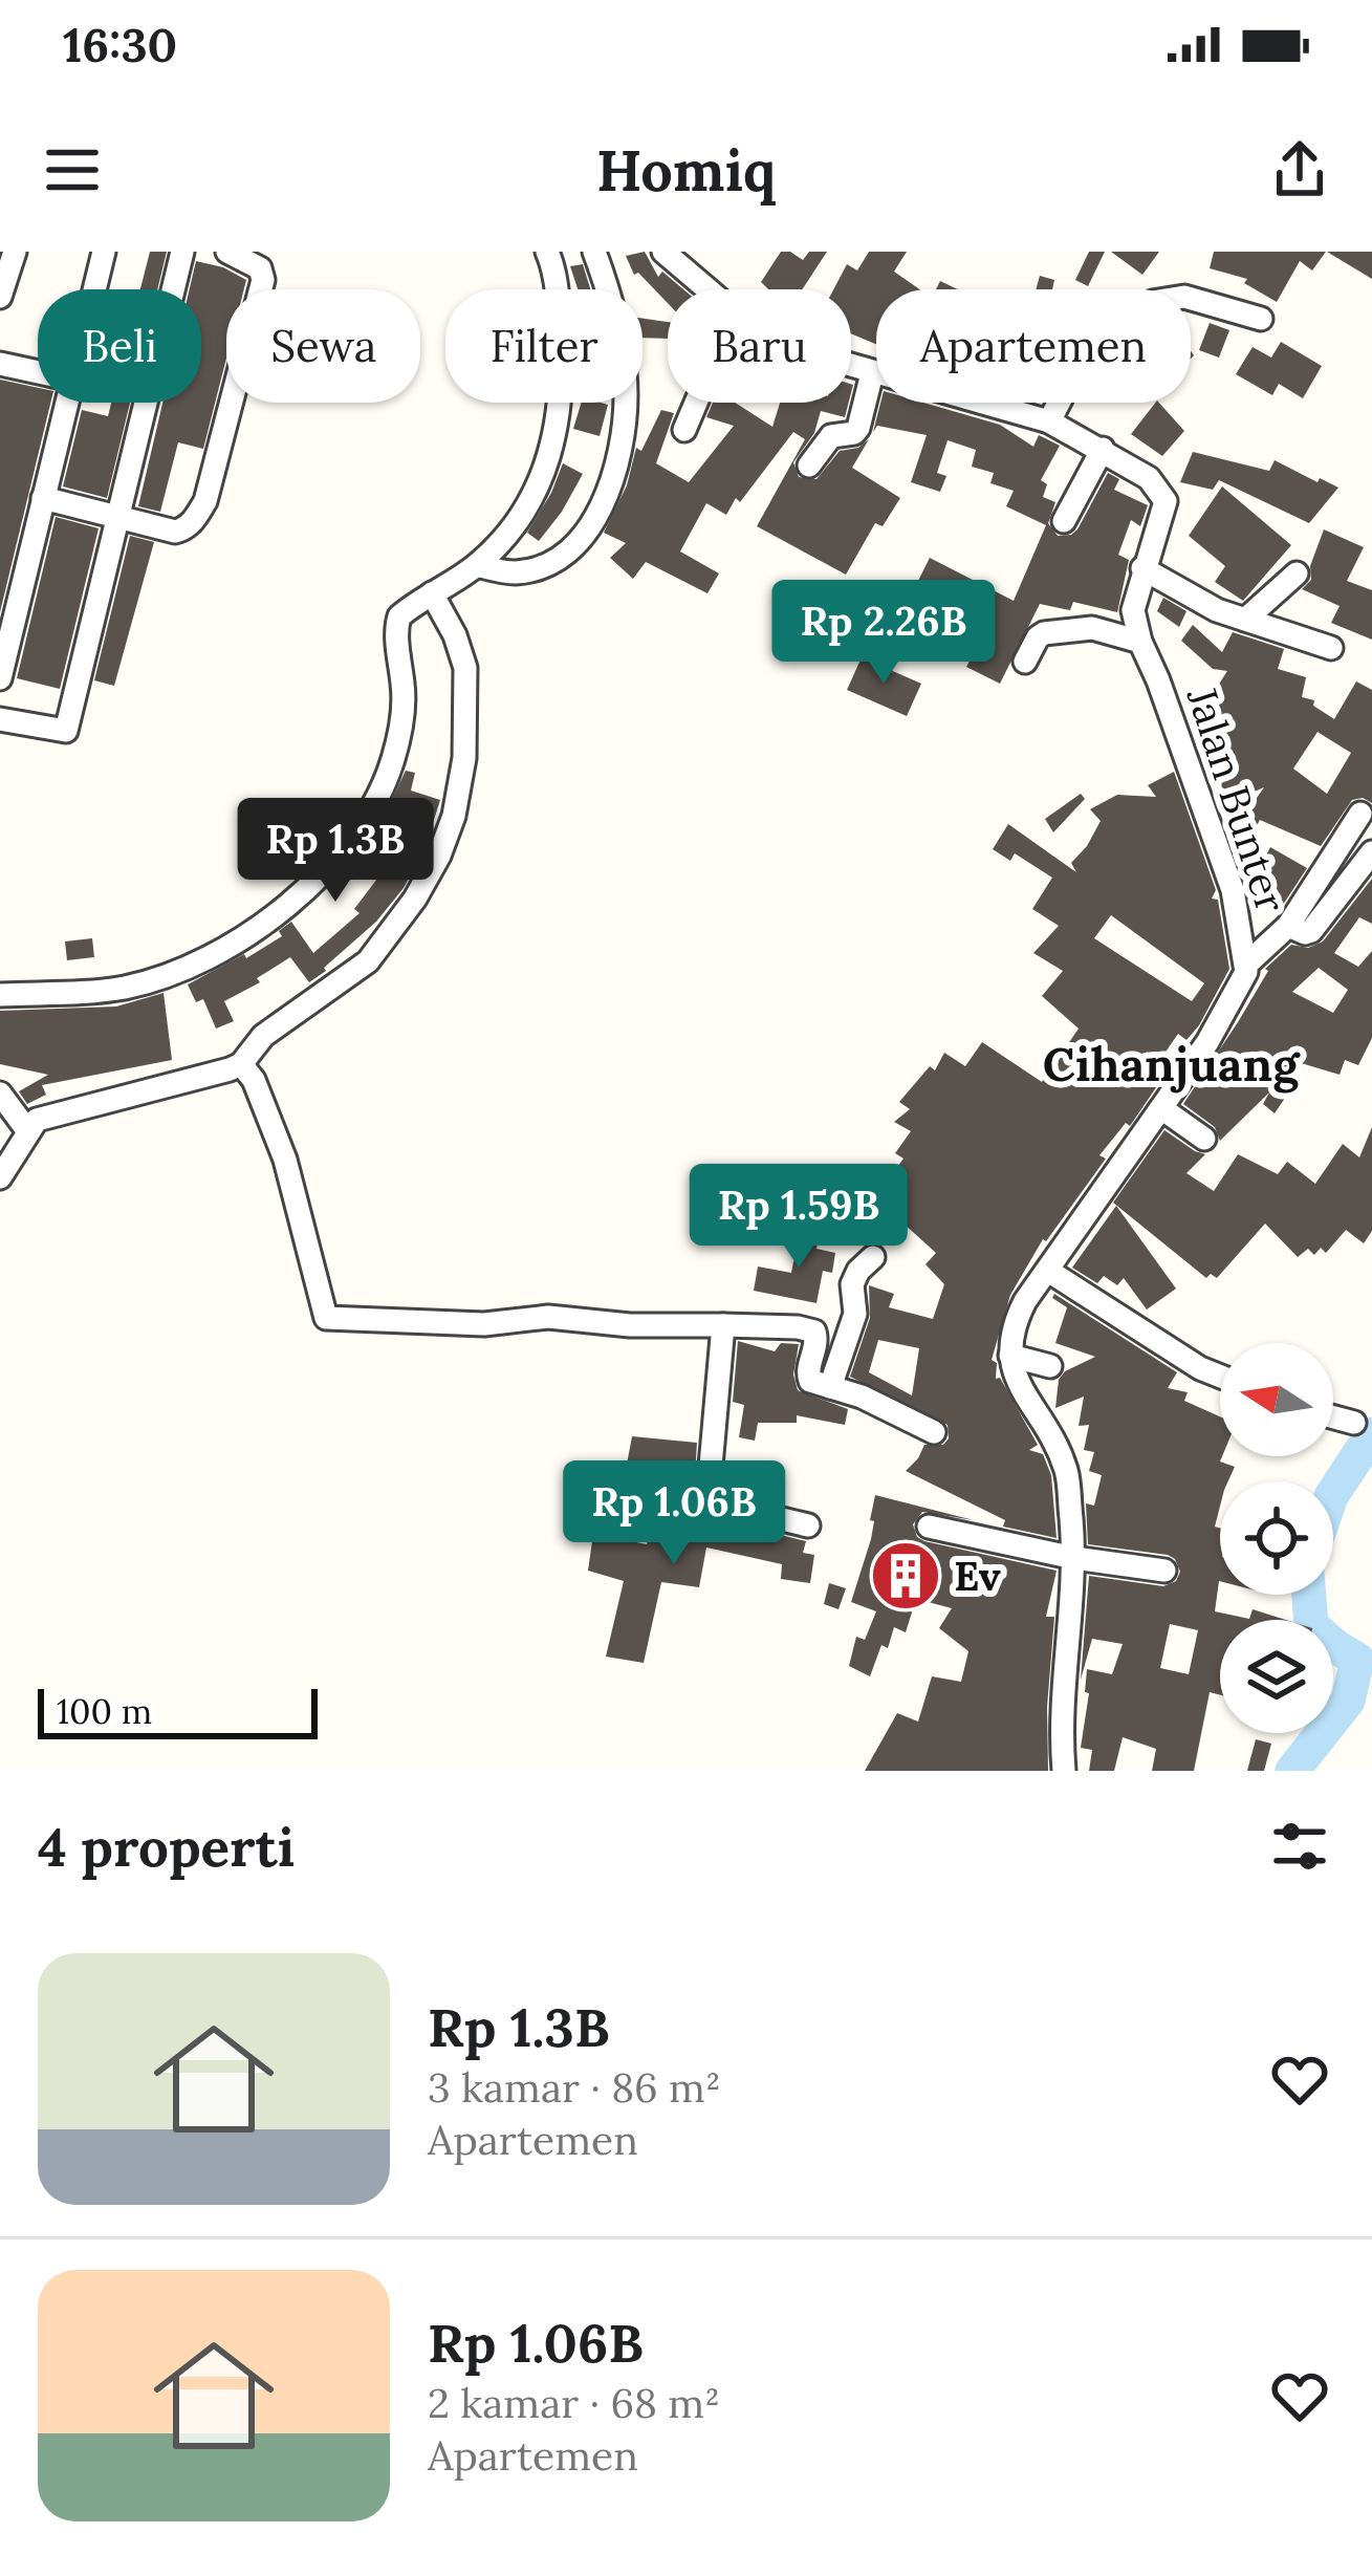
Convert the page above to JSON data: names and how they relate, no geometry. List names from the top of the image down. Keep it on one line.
{"streets":{"street":["Jalan Bunter"]},"districts":["Cihanjuang"],"places":{"building":["Ev"]},"scale_bar":"100 m","north":"left","page":{"status":"16:30","header":"Homiq","chip":["Beli","Sewa","Filter","Baru","Apartemen"],"price":["Rp 2.26B","Rp 1.3B","Rp 1.59B","Rp 1.06B"],"scale":"100 m","heading":"4 properti","list":[{"name":"Rp 1.3B","note":"3 kamar · 86 m² · Apartemen"},{"name":"Rp 1.06B","note":"2 kamar · 68 m² · Apartemen"}]}}
